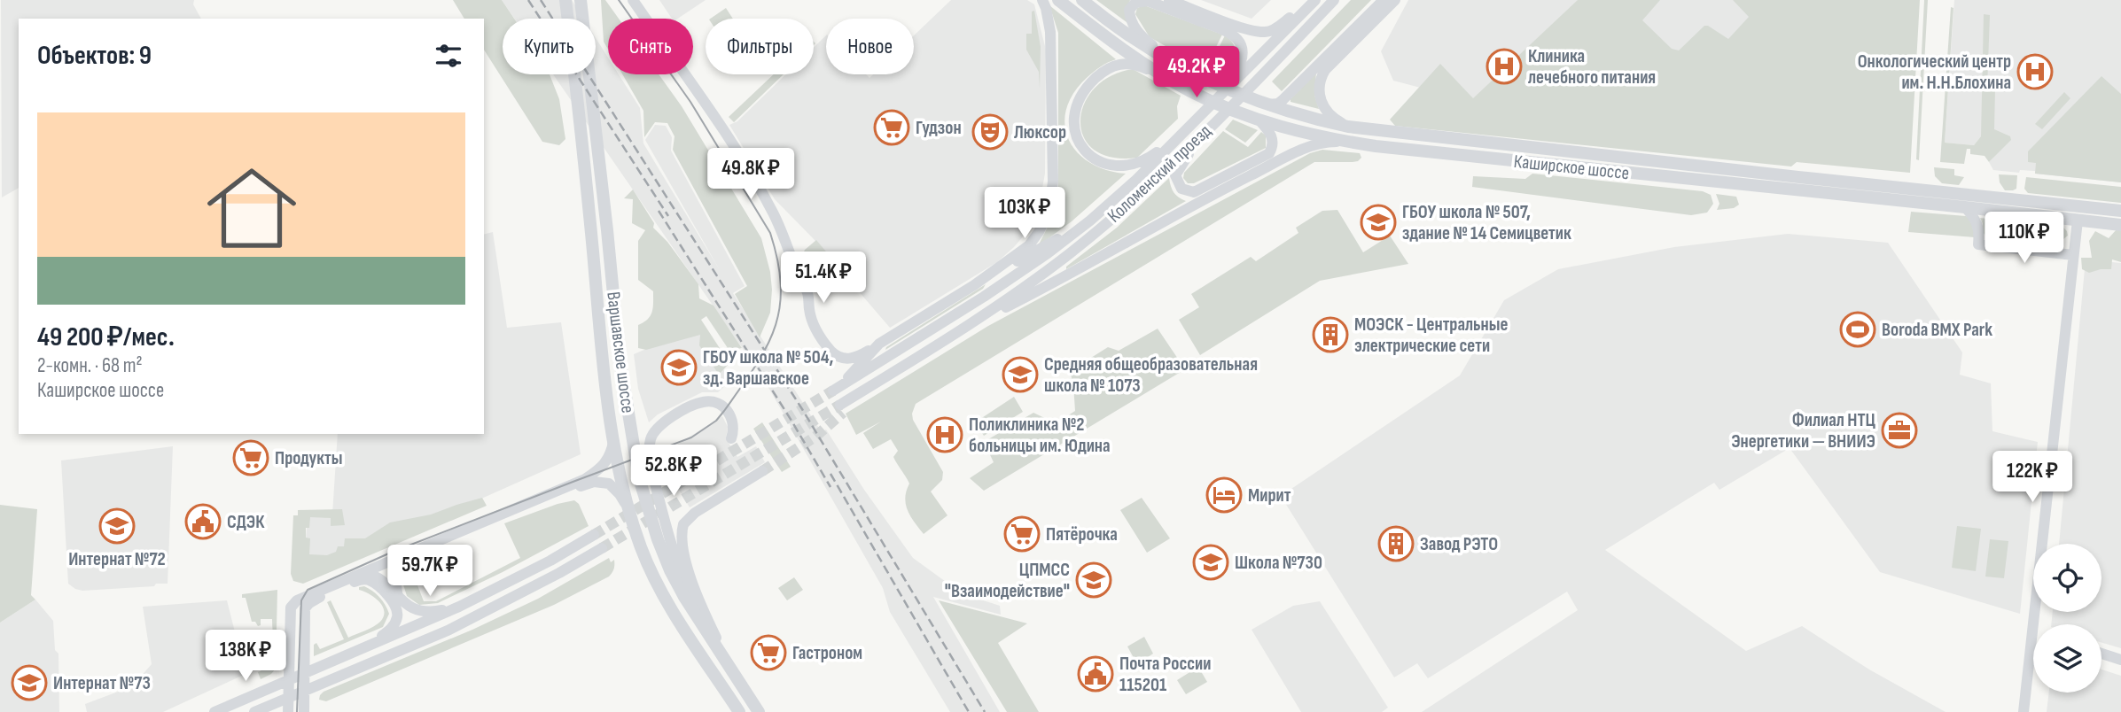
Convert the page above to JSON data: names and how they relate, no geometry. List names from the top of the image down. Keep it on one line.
{"streets":{"main road":["Каширское шоссе","Коломенский проезд","Варшавское шоссе"]},"places":{"hospital":["Клиника лечебного питания","Онкологический центр им. Н.Н.Блохина","Поликлиника №2 больницы им. Юдина"],"supermarket":["Гудзон","Продукты","Пятёрочка","Гастроном"],"theatre":["Люксор"],"school or university":["ГБОУ школа № 507, здание № 14 Семицветик","ГБОУ школа № 504, зд. Варшавское","Средняя общеобразовательная школа № 1073","Интернат №72","Школа №730","ЦПМСС \"Взаимодействие\"","Интернат №73"],"sports":["Boroda BMX Park"],"building":["МОЭСК - Центральные электрические сети","Завод РЭТО"],"office":["Филиал НТЦ Энергетики — ВНИИЭ"],"hotel":["Мирит"],"public building":["СДЭК","Почта России 115201"]},"page":{"chip":["Купить","Снять","Фильтры","Новое"],"heading":"Объектов: 9","price":["49.2K ₽","49.8K ₽","103K ₽","110K ₽","51.4K ₽","52.8K ₽","122K ₽","59.7K ₽","138K ₽"],"list":[{"name":"49 200 ₽/мес.","note":"2-комн. · 68 m² · Каширское шоссе"}]}}
